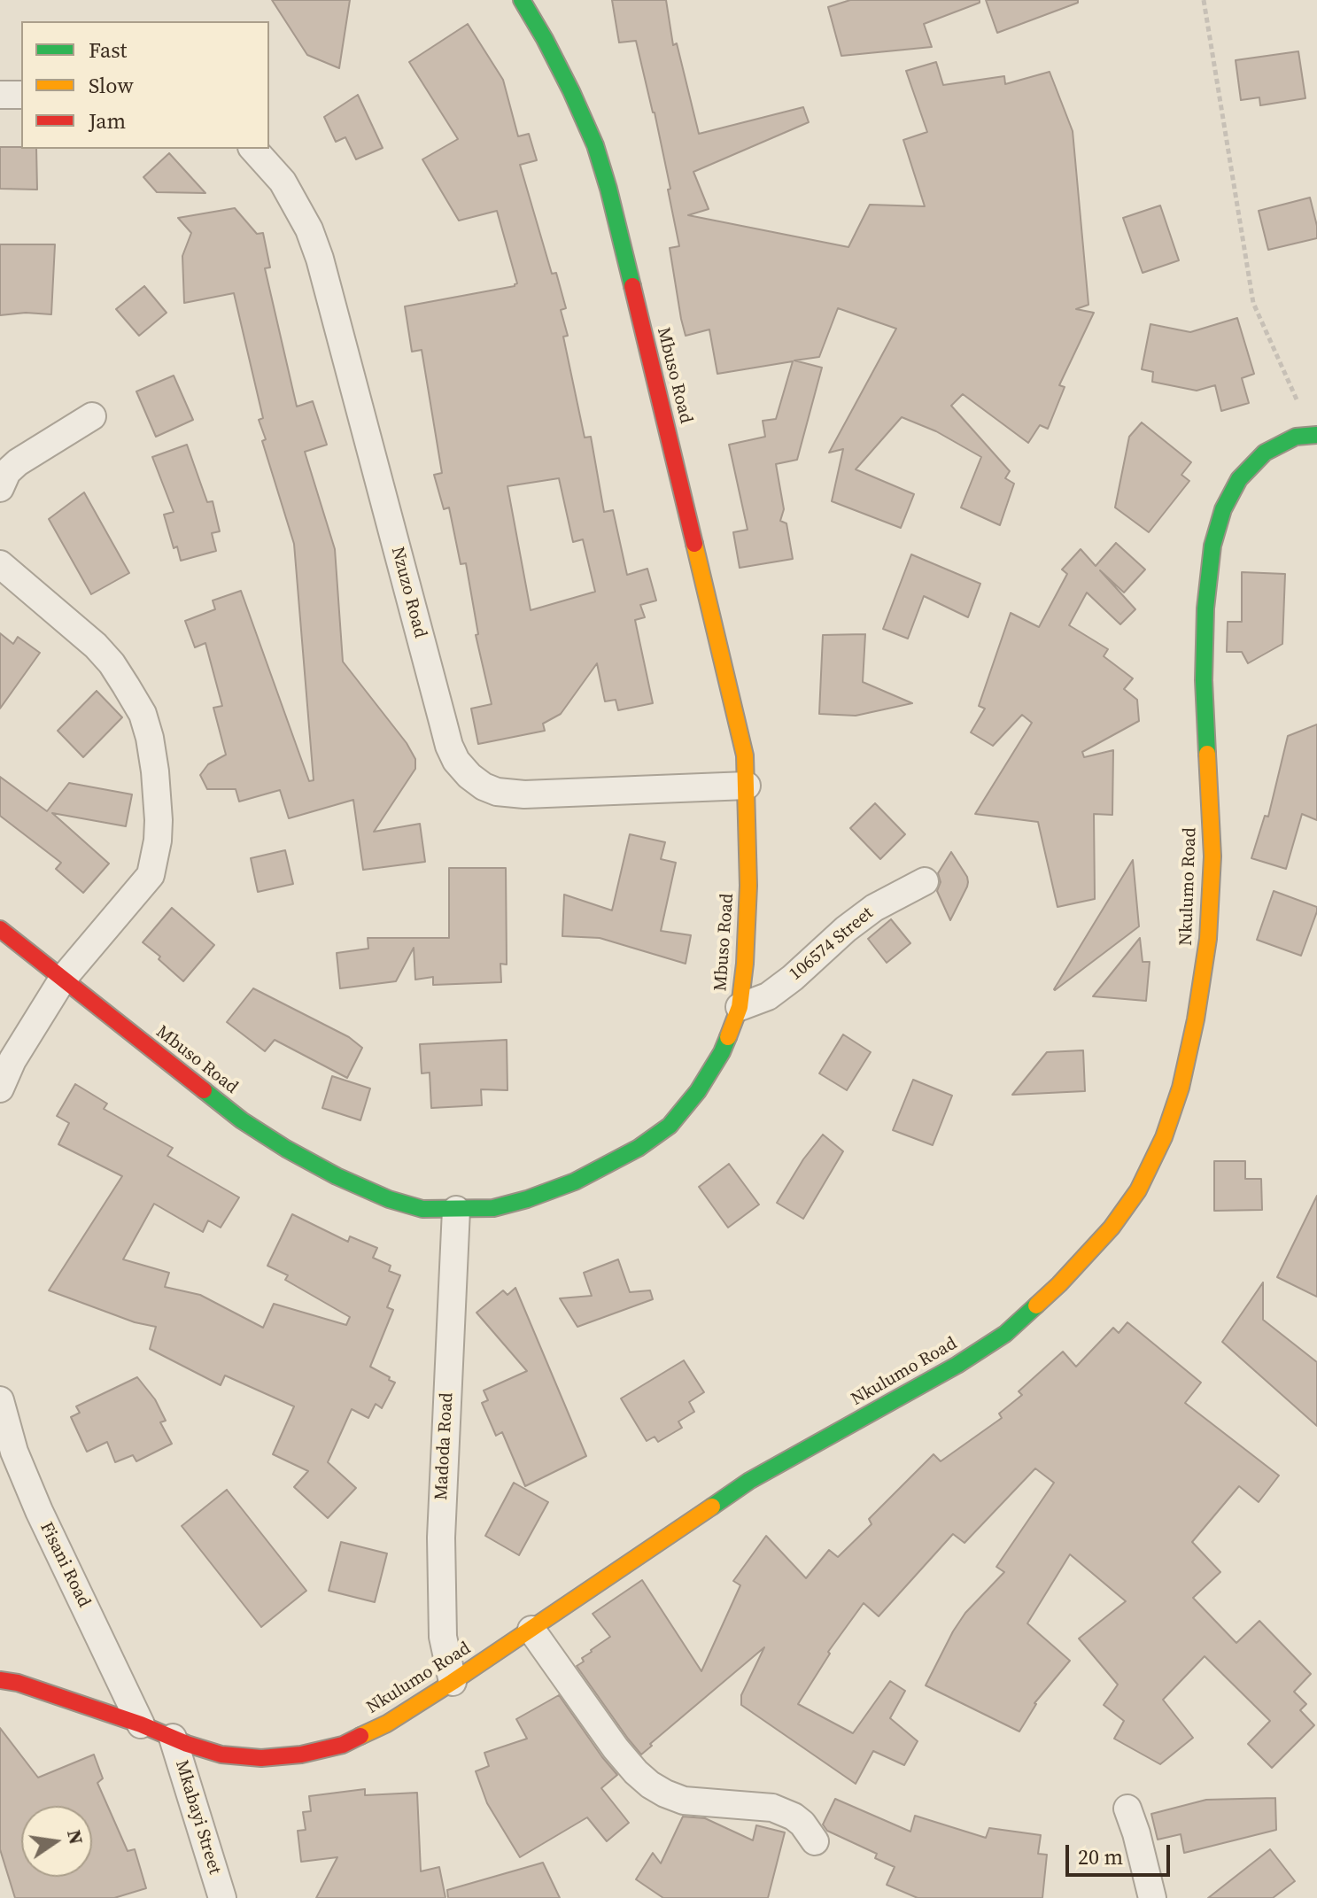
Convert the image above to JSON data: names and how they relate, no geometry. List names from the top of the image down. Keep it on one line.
{"streets":{"street":["Mbuso Road","Nzuzo Road","Nkulumo Road","106574 Street","Madoda Road","Fisani Road","Mkabayi Street"]},"crossings":[["Mbuso Road","Nzuzo Road"],["Mbuso Road","106574 Street"],["Mbuso Road","Madoda Road"],["Nkulumo Road","Madoda Road"],["Nkulumo Road","Fisani Road"],["Nkulumo Road","Mkabayi Street"]],"legend":["Fast","Slow","Jam"],"scale_bar":"20 m","north":"right"}
